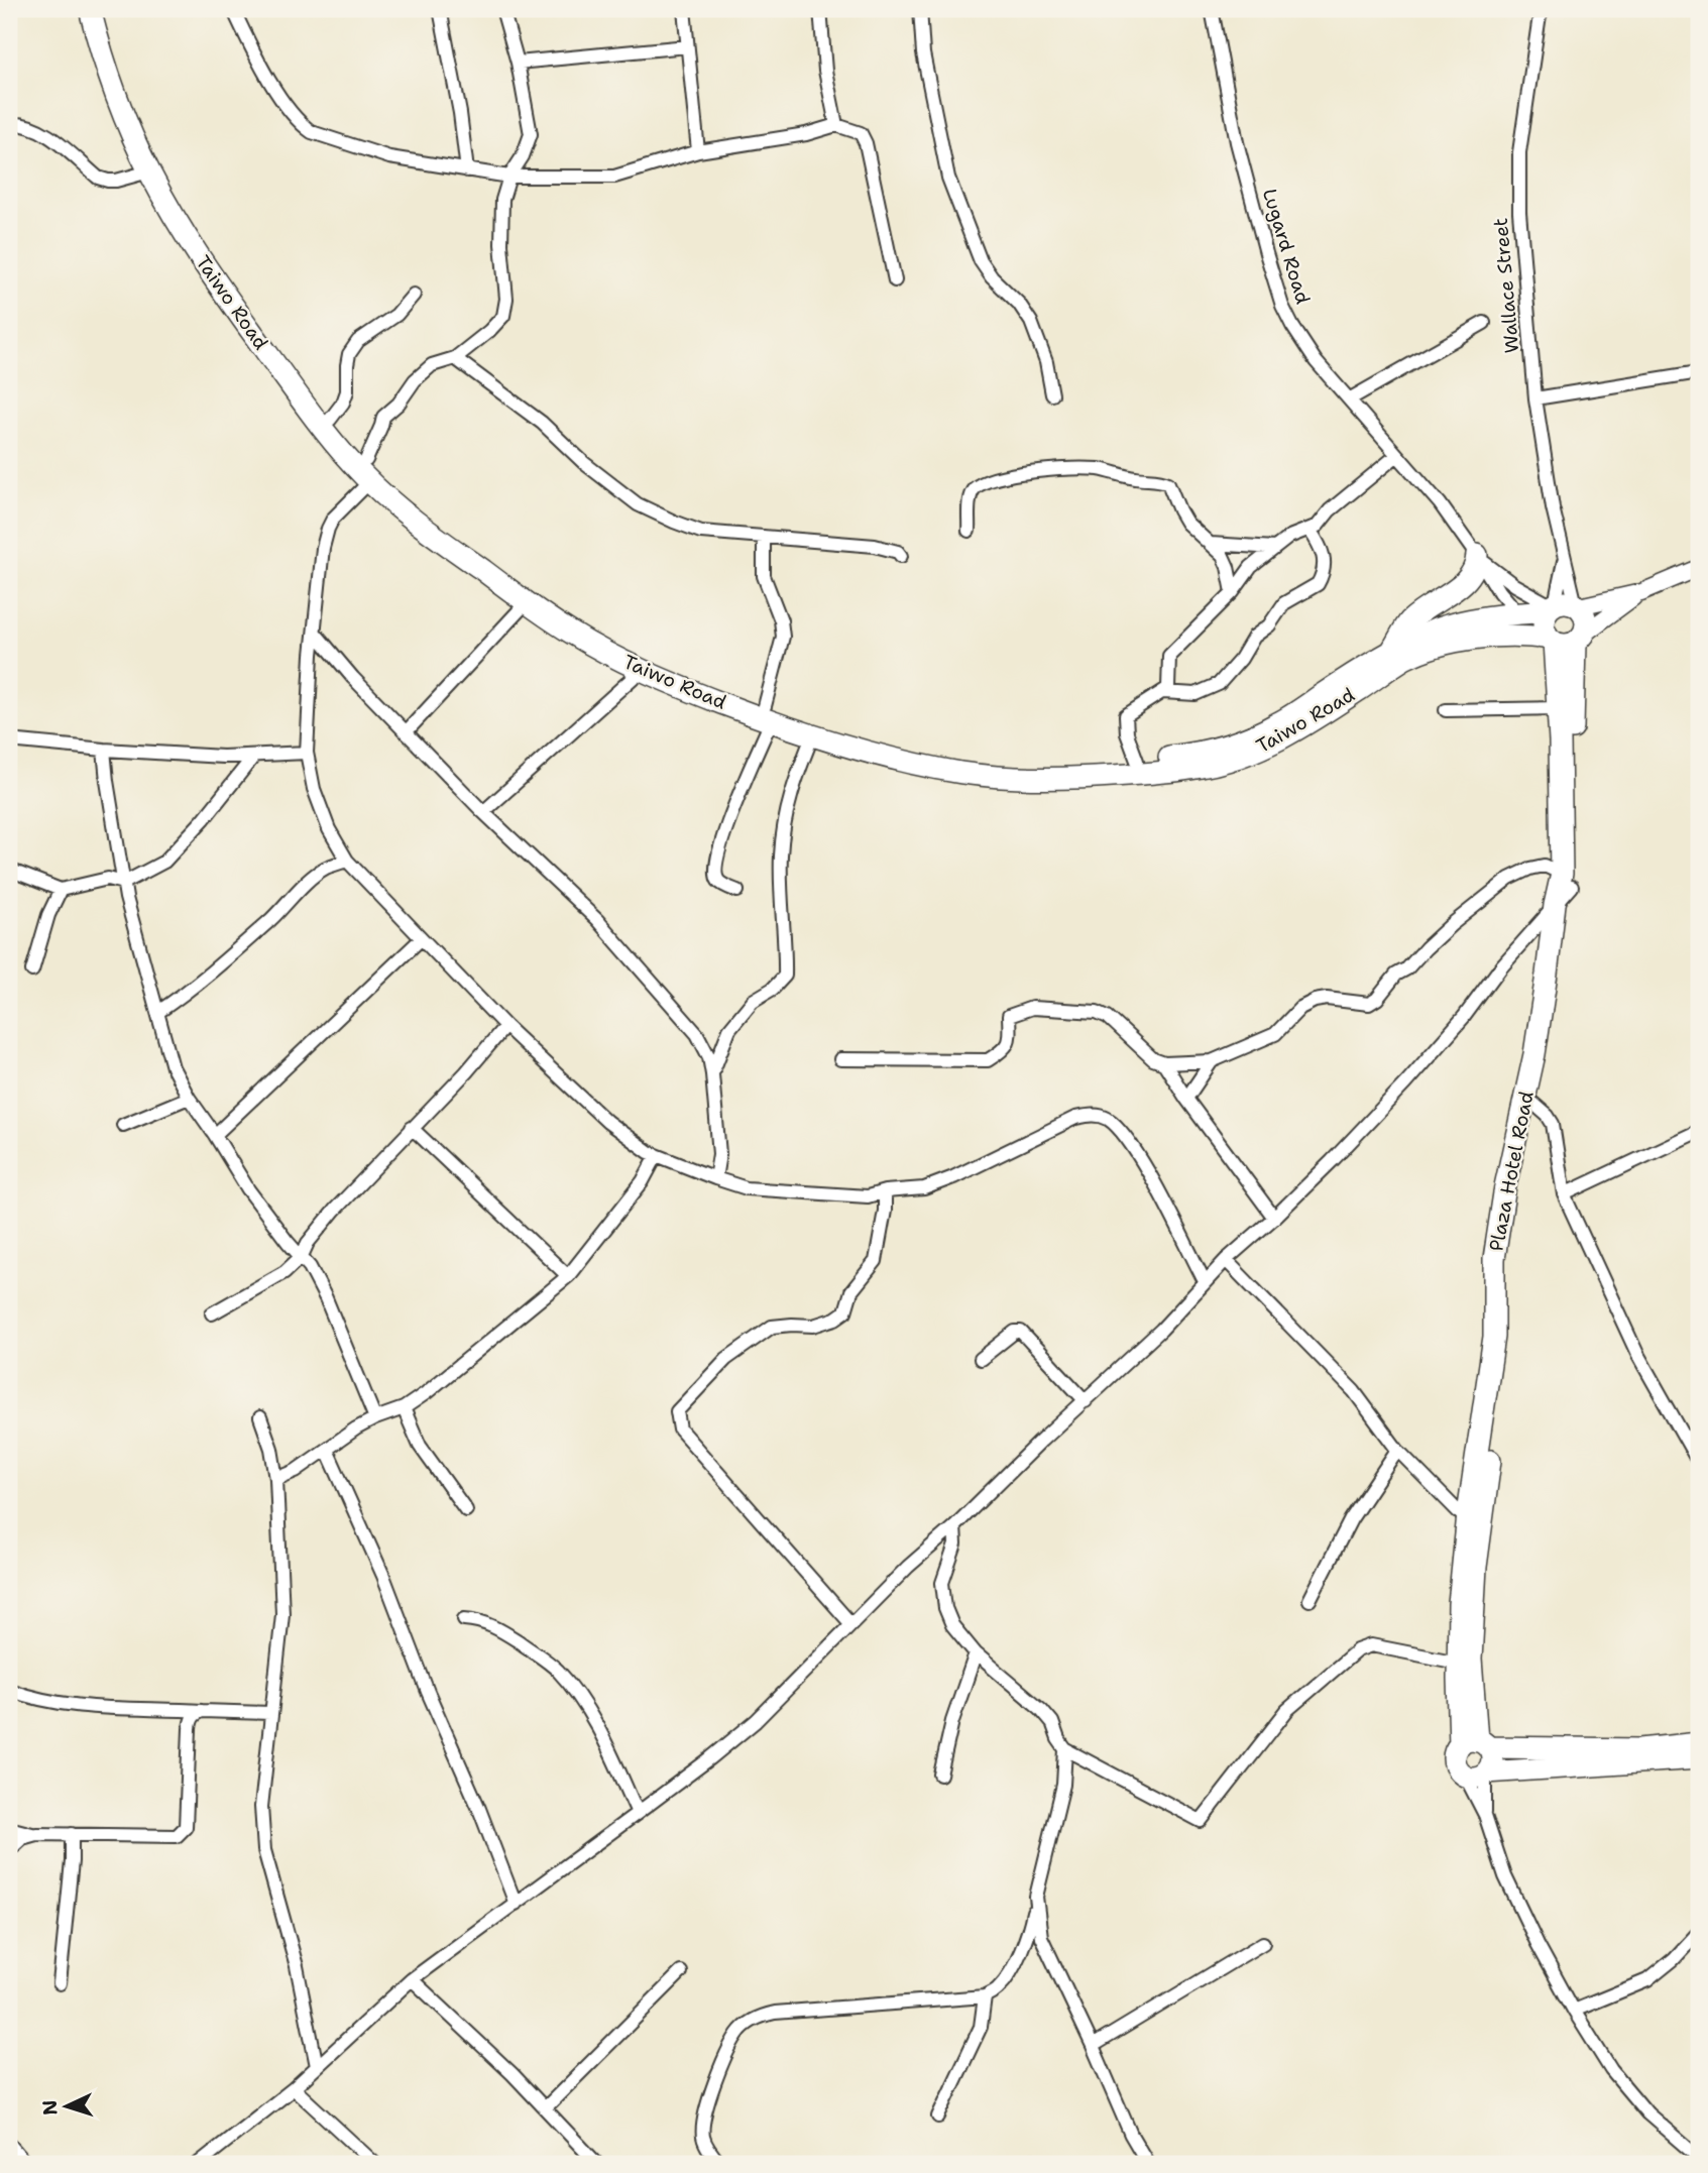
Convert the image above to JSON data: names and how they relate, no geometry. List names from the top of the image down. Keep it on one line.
{"streets":{"main road":["Taiwo Road","Plaza Hotel Road"],"street":["Lugard Road","Wallace Street"]},"crossings":[["Wallace Street","Taiwo Road"],["Taiwo Road","Plaza Hotel Road"]],"north":"left"}
